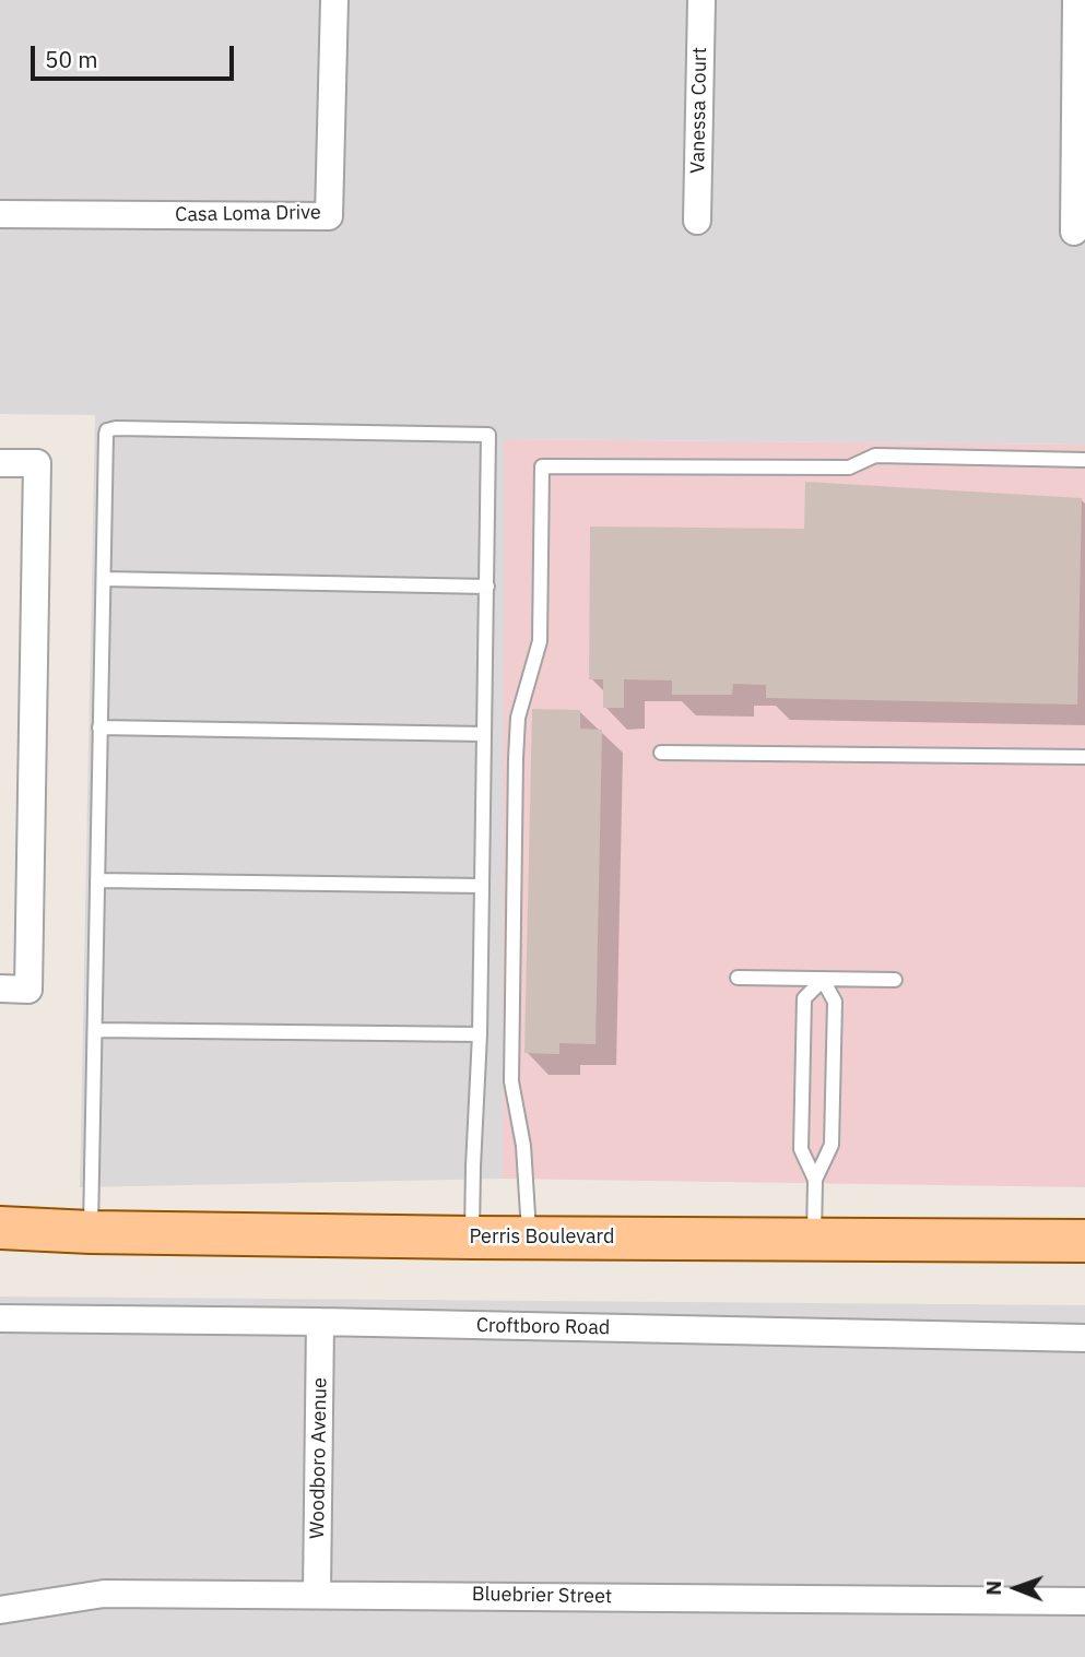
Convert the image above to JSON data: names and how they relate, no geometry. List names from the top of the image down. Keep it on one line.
{"streets":{"main road":["Perris Boulevard"],"street":["Vanessa Court","Casa Loma Drive","Croftboro Road","Woodboro Avenue","Bluebrier Street"]},"crossings":[["Croftboro Road","Woodboro Avenue"],["Woodboro Avenue","Bluebrier Street"]],"scale_bar":"50 m","north":"left"}
